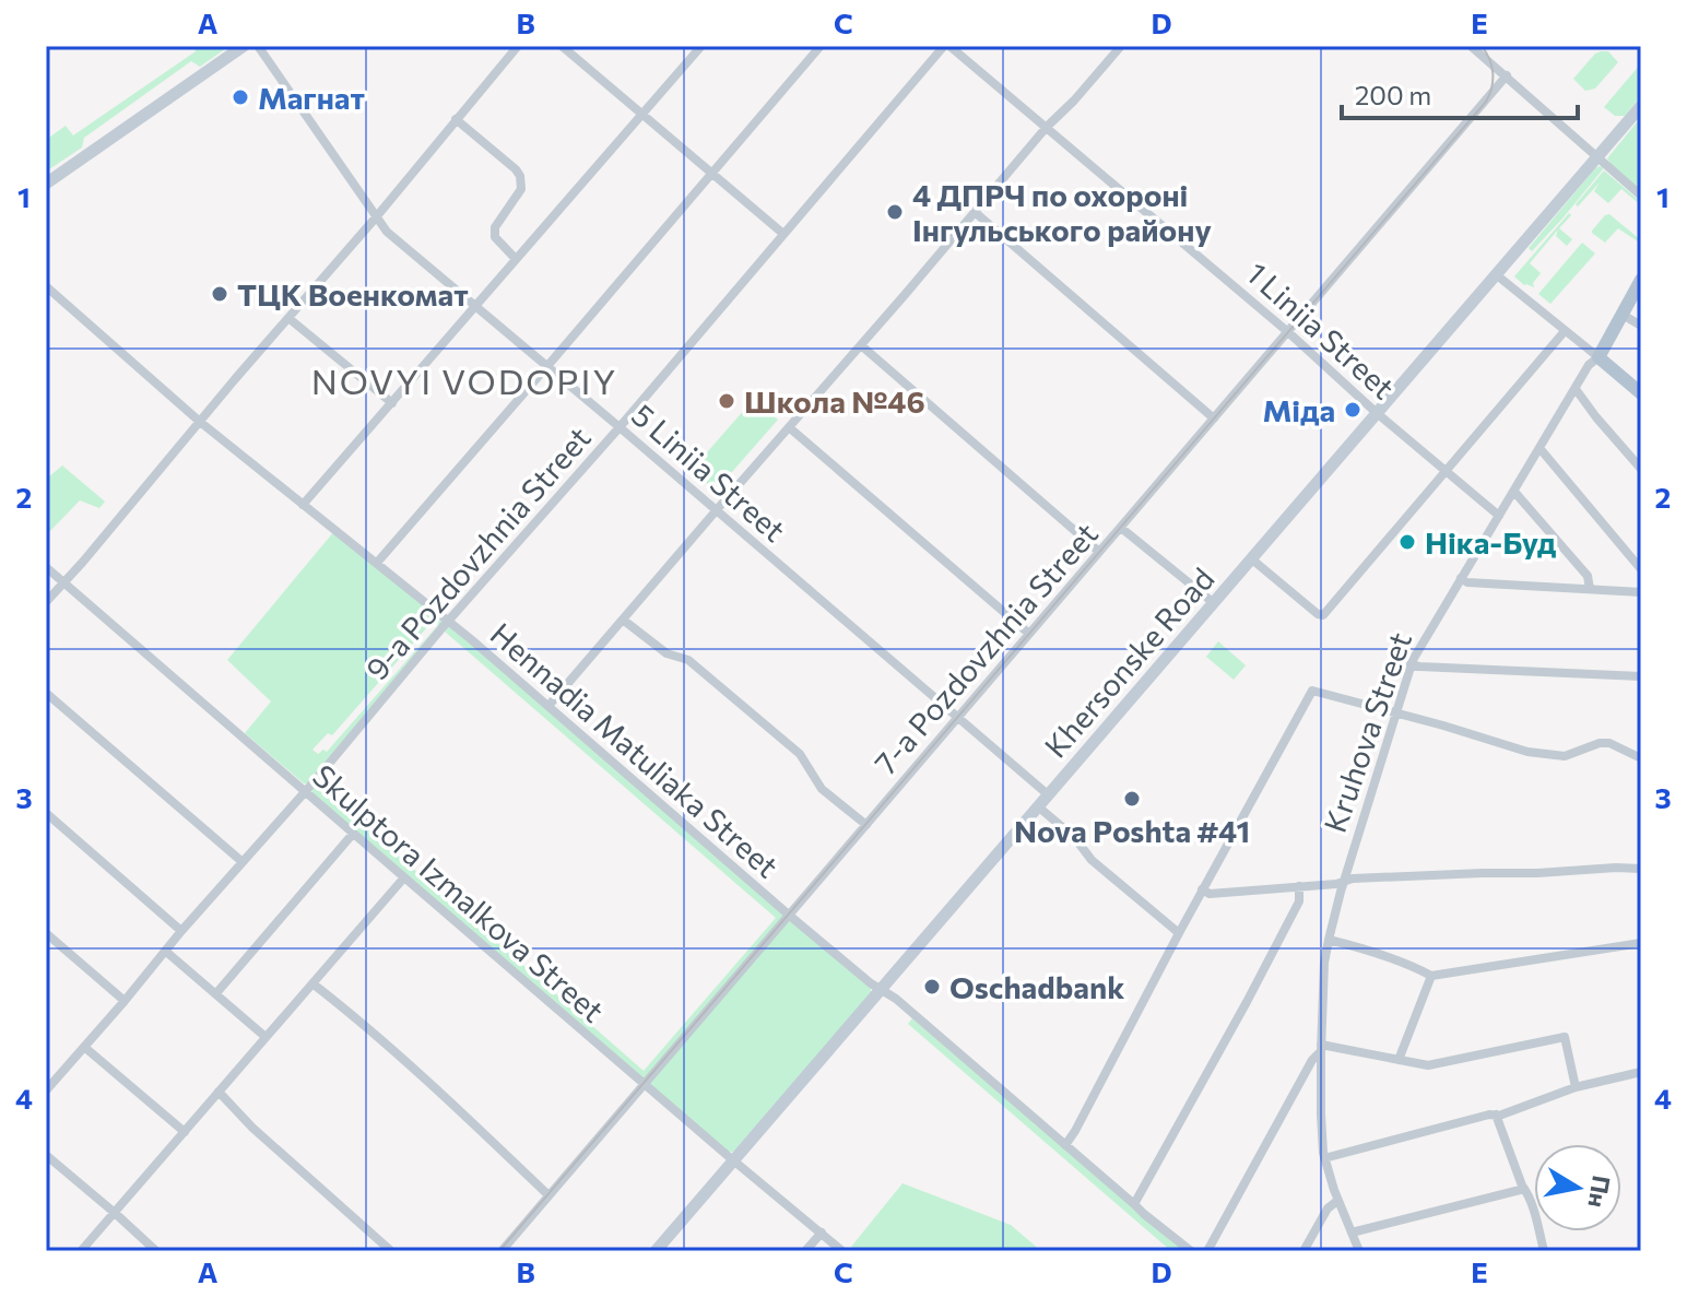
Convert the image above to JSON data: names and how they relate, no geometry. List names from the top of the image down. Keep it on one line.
{"streets":{"main road":["Khersonske Road","Kruhova Street"],"street":["1 Liniia Street","5 Liniia Street","9-a Pozdovzhnia Street","7-a Pozdovzhnia Street","Hennadia Matuliaka Street","Skulptora Izmalkova Street"]},"crossings":[["1 Liniia Street","9-a Pozdovzhnia Street"],["1 Liniia Street","7-a Pozdovzhnia Street"],["1 Liniia Street","Khersonske Road"],["1 Liniia Street","Kruhova Street"],["5 Liniia Street","9-a Pozdovzhnia Street"],["5 Liniia Street","7-a Pozdovzhnia Street"],["5 Liniia Street","Khersonske Road"],["9-a Pozdovzhnia Street","Hennadia Matuliaka Street"],["9-a Pozdovzhnia Street","Skulptora Izmalkova Street"],["7-a Pozdovzhnia Street","Hennadia Matuliaka Street"],["7-a Pozdovzhnia Street","Skulptora Izmalkova Street"],["Khersonske Road","Hennadia Matuliaka Street"],["Khersonske Road","Skulptora Izmalkova Street"]],"districts":["NOVYI VODOPIY"],"places":["Магнат","4 ДПРЧ по охороні Інгульського району","ТЦК Военкомат","Школа №46","Міда","Ніка-Буд","Nova Poshta #41","Oschadbank"],"scale_bar":"200 m","north":"right","grid":{"columns":["A","B","C","D","E"],"rows":["1","2","3","4"]}}
